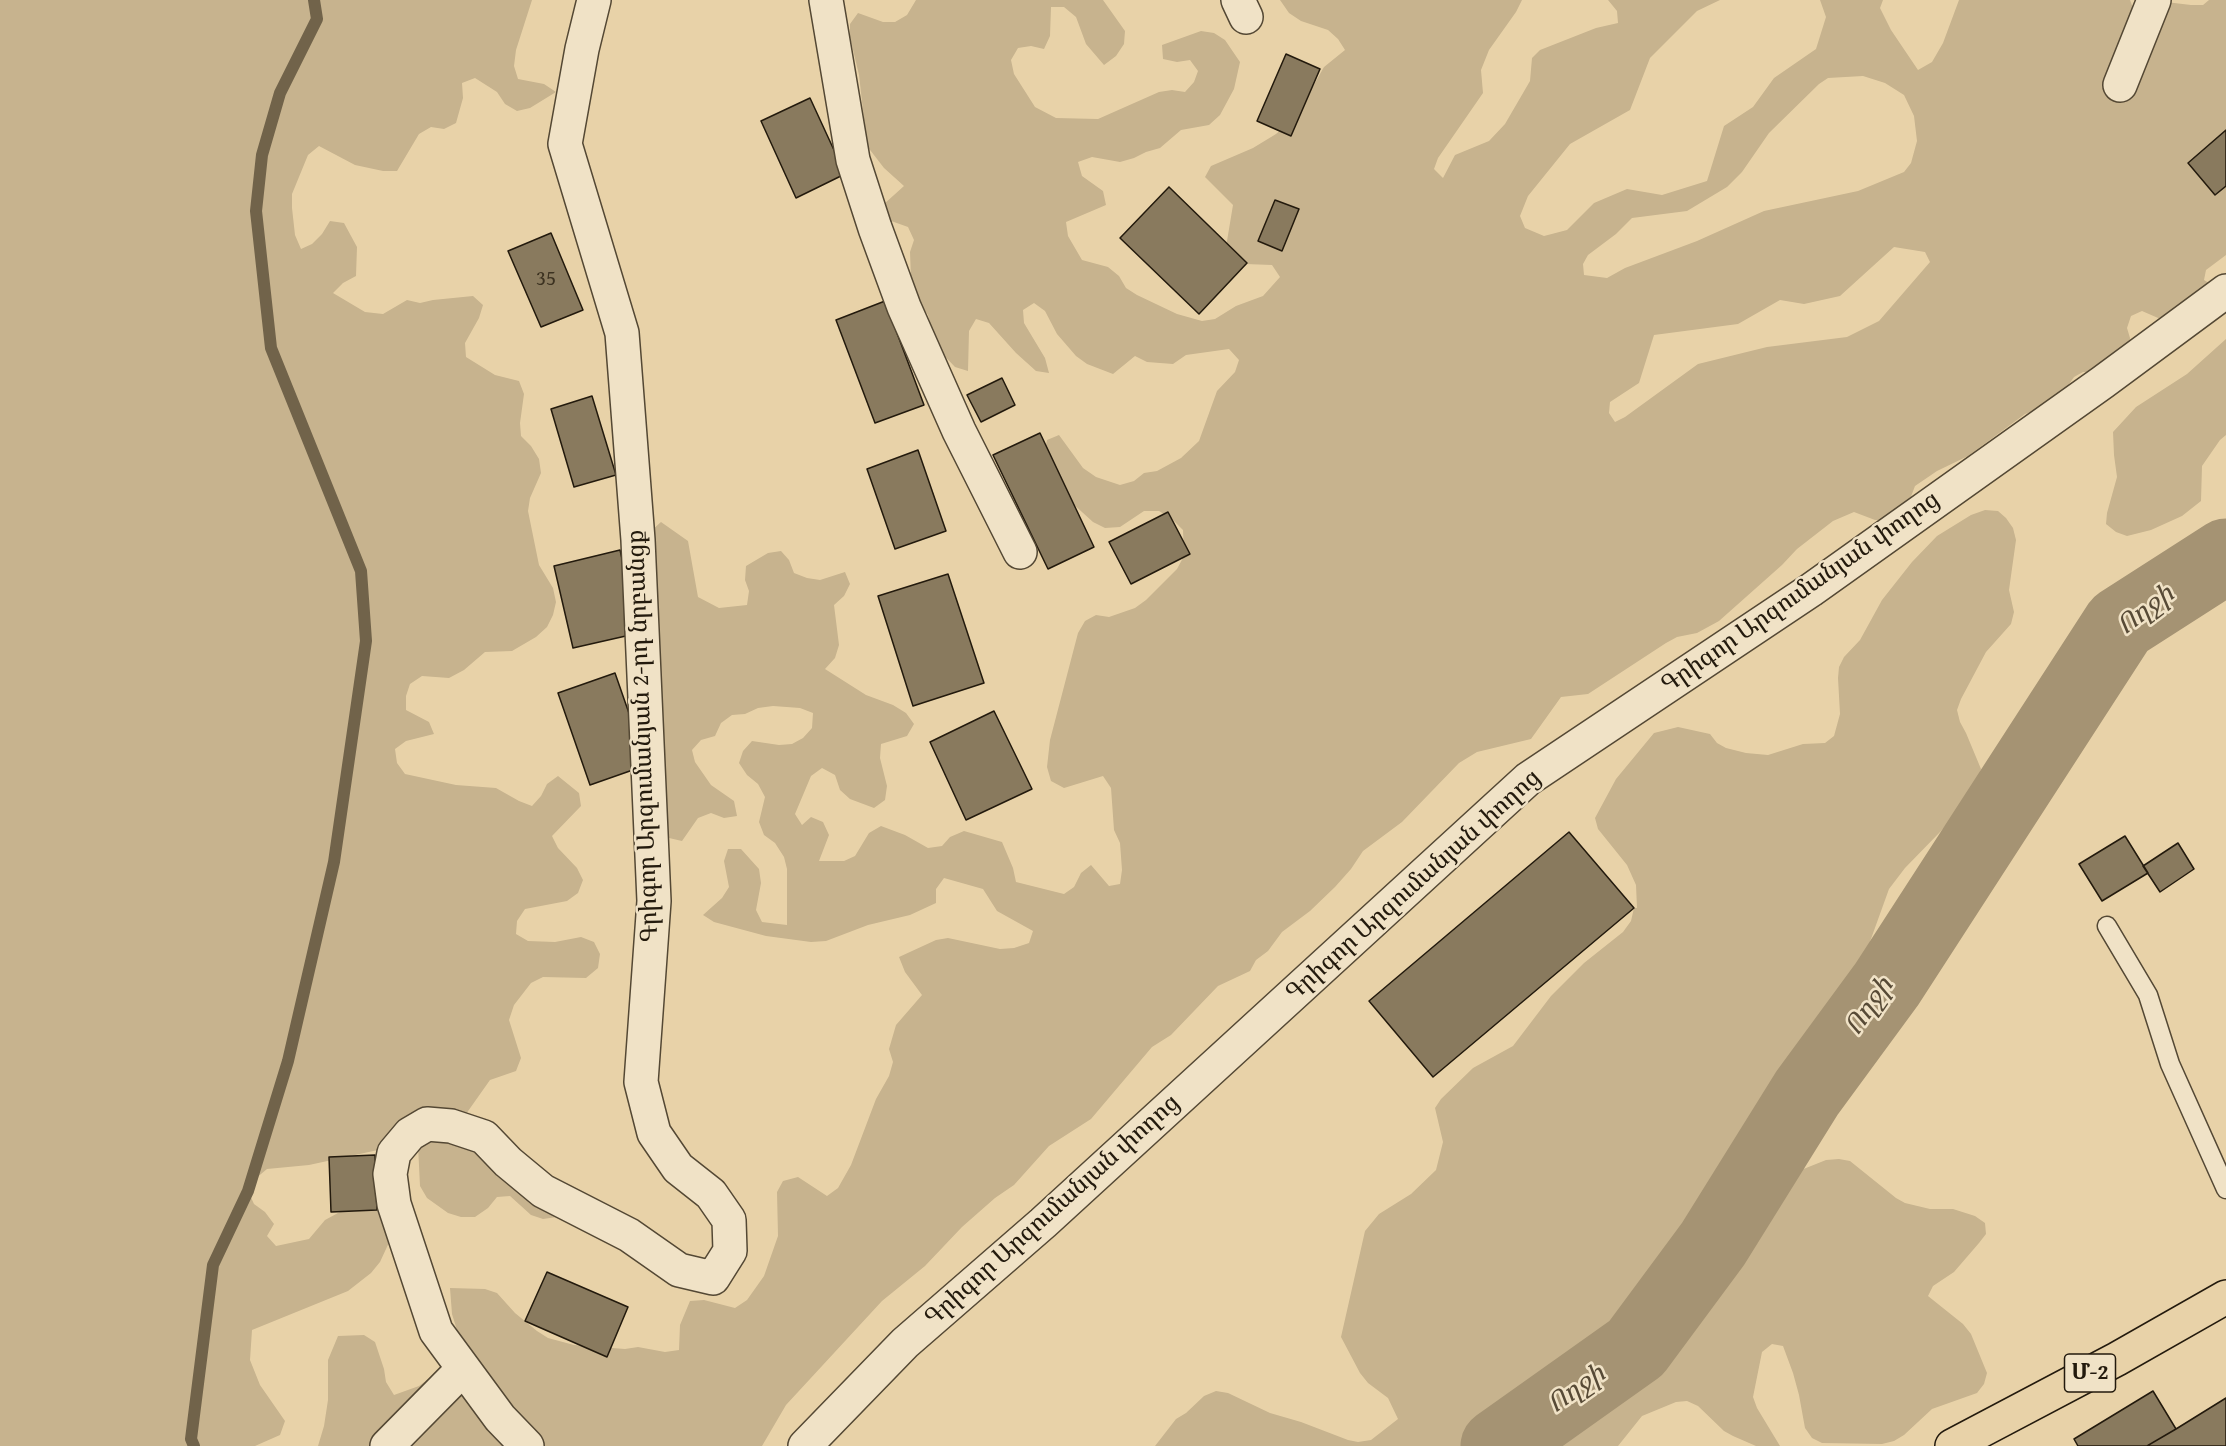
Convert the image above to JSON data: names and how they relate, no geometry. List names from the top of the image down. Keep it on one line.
{"streets":{"highway":["Մ-2"],"street":["Գրիգոր Արզումանյան փողոց","Գրիգոր Արզումանյան 2-րդ նրբանցք"]},"water":["Ողջի"],"house_numbers":["35"]}
